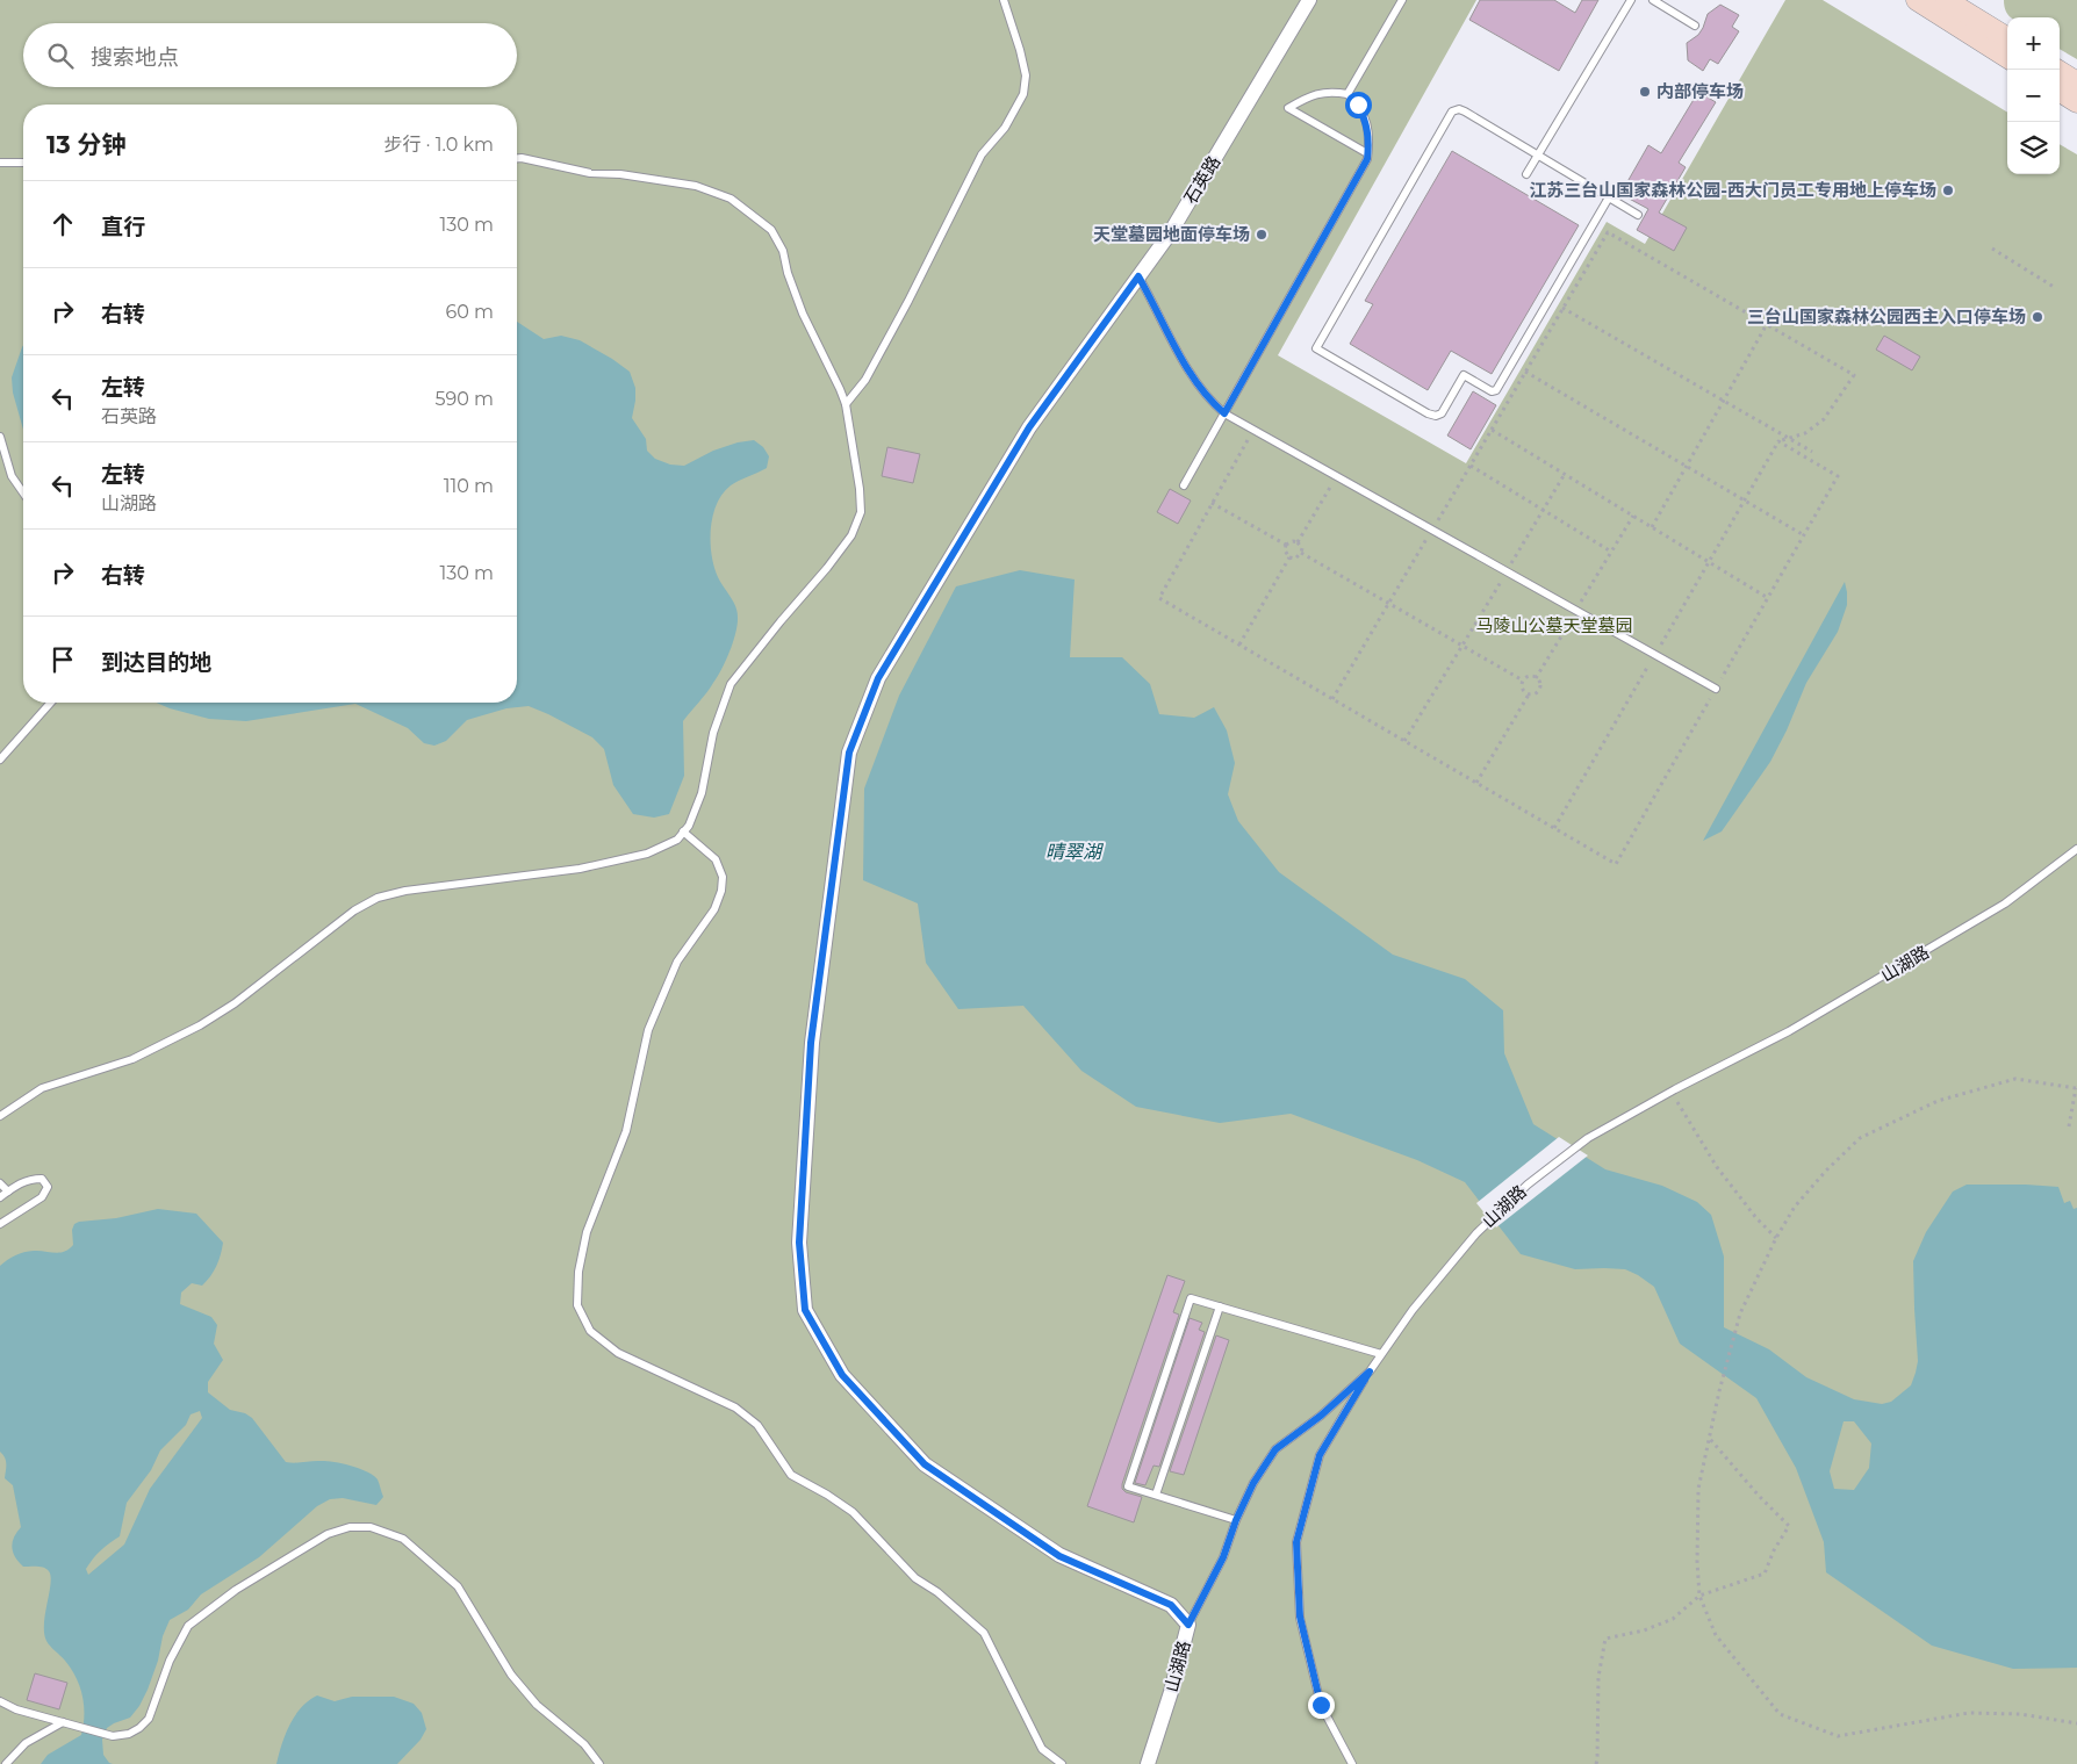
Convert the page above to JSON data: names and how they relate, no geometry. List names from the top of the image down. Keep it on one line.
{"streets":{"street":["石英路","山湖路"]},"crossings":[["石英路","山湖路"]],"water":["晴翠湖"],"parks":["马陵山公墓天堂墓园"],"places":["内部停车场","江苏三台山国家森林公园-西大门员工专用地上停车场","天堂墓园地面停车场","三台山国家森林公园西主入口停车场"],"page":{"map_buttons":["+","−"],"search":"搜索地点","heading":["13 分钟","步行 · 1.0 km"],"list":[["直行","130 m"],["右转","60 m"],["左转","石英路","590 m"],["左转","山湖路","110 m"],["右转","130 m"],"到达目的地"]}}
